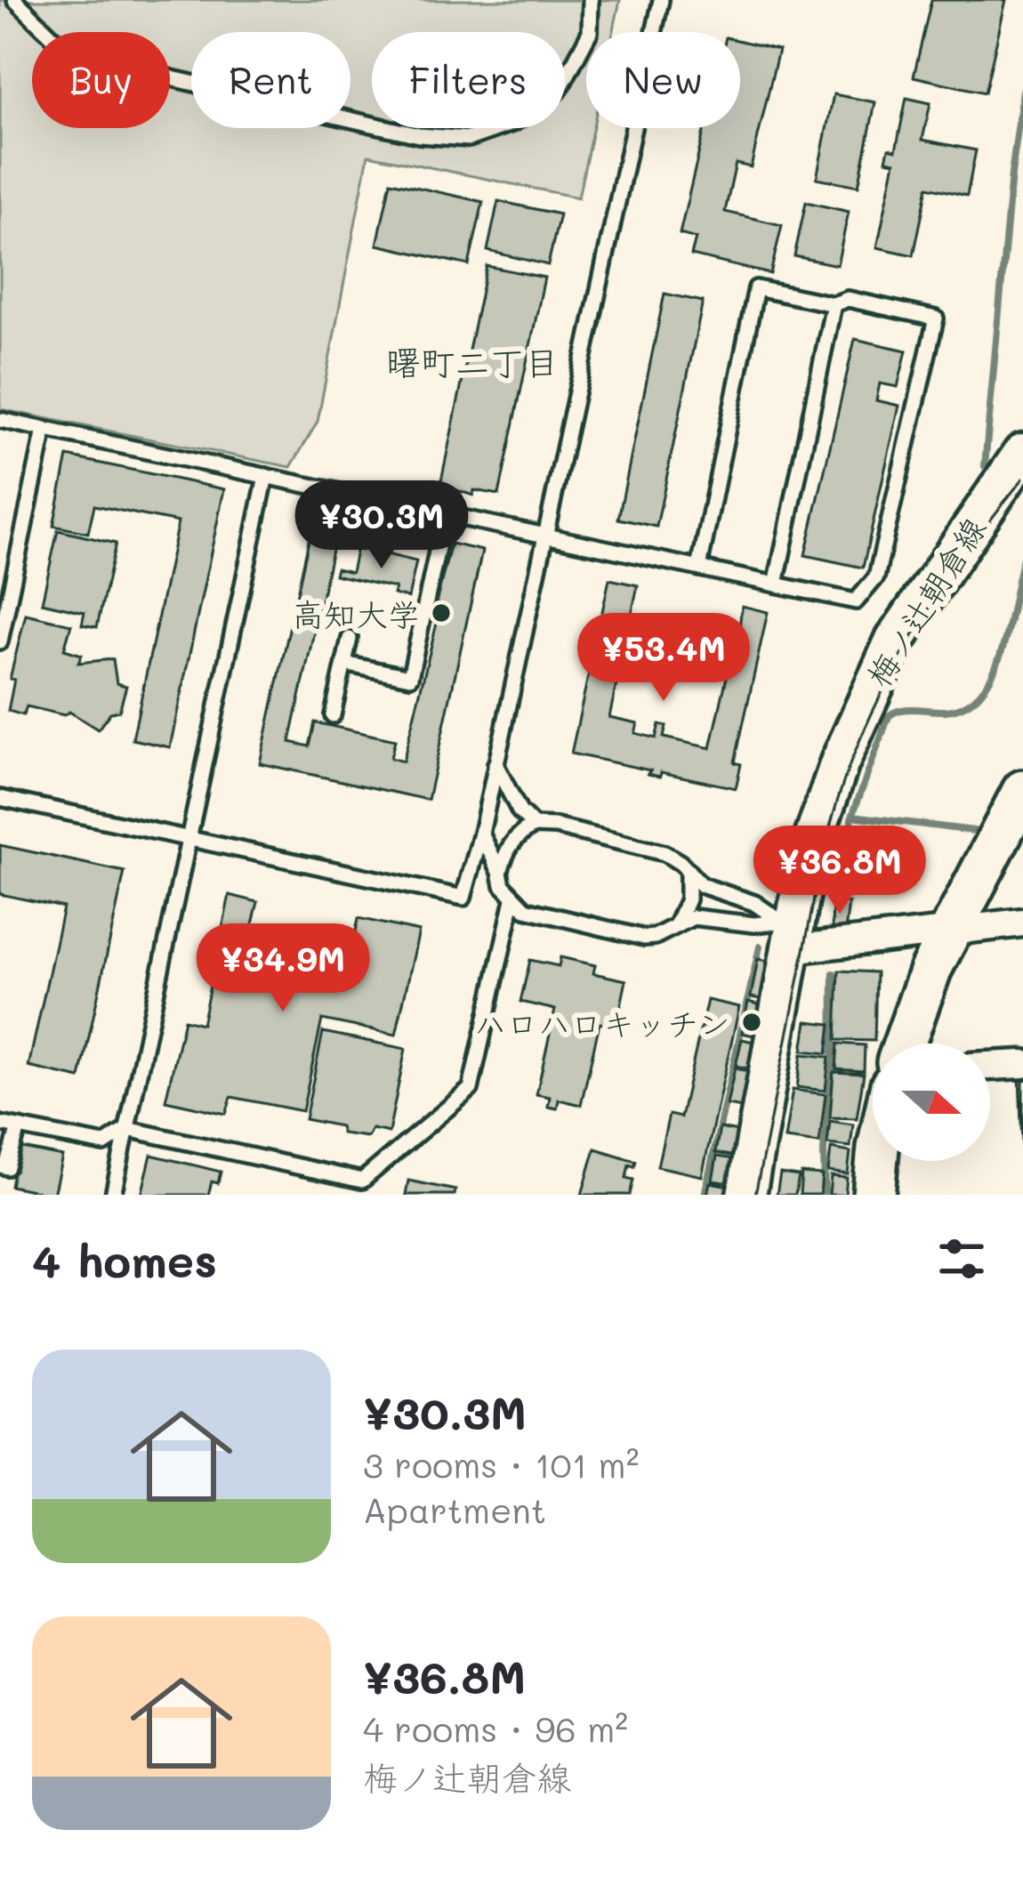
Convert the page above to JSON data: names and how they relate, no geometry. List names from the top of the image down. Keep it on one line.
{"streets":{"main road":["梅ノ辻朝倉線"]},"districts":["曙町二丁目"],"places":["高知大学","ハロハロキッチン"],"north":"right","page":{"chip":["Buy","Rent","Filters","New"],"price":["¥30.3M","¥53.4M","¥36.8M","¥34.9M"],"heading":"4 homes","list":[{"name":"¥30.3M","note":"3 rooms · 101 m² · Apartment"},{"name":"¥36.8M","note":"4 rooms · 96 m² · 梅ノ辻朝倉線"}]}}
